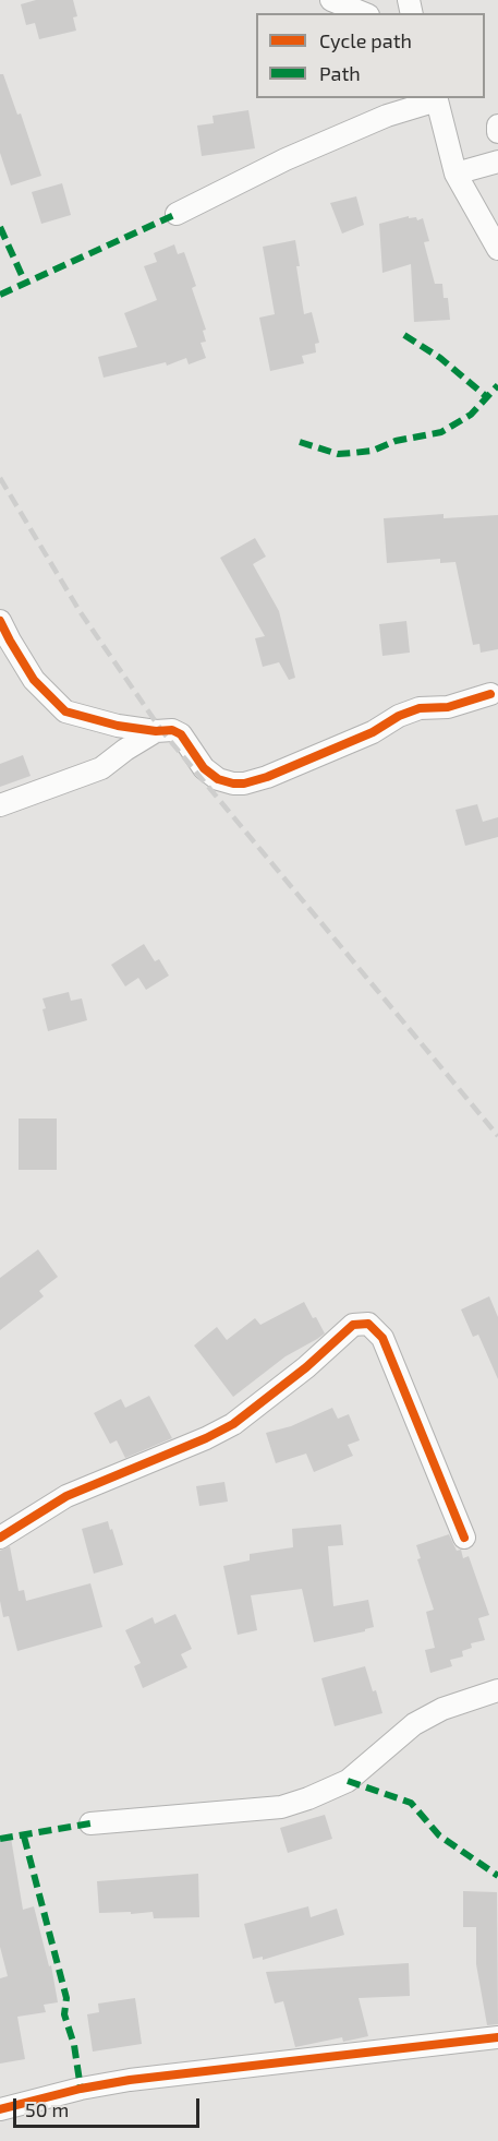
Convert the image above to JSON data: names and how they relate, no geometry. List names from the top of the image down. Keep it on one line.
{"legend":["Cycle path","Path"],"scale_bar":"50 m"}
